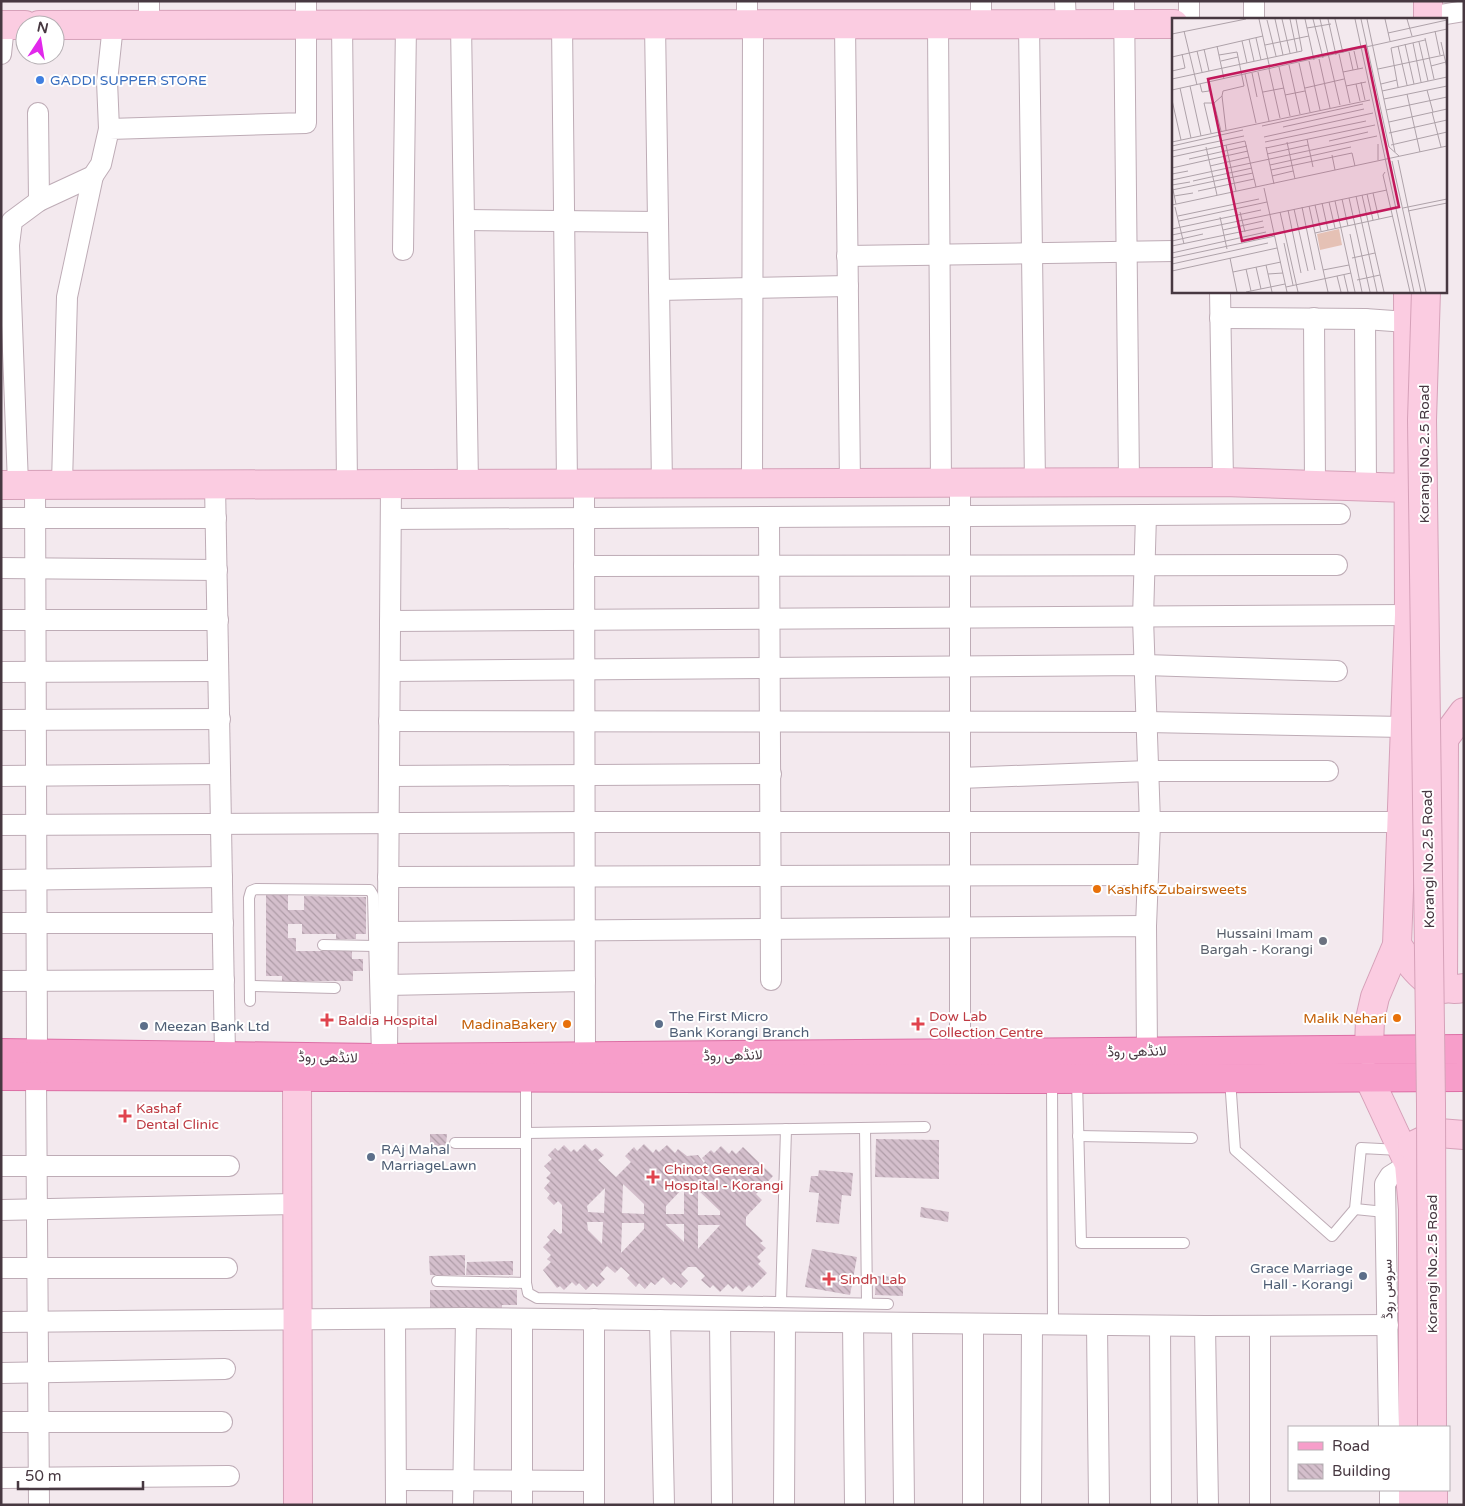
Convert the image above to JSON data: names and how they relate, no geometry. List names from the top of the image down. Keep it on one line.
{"streets":{"main road":["لانڈھی روڈ"],"street":["Korangi No.2.5 Road","سروس روڈ"]},"places":{"other":["GADDI SUPPER STORE","Kashif&Zubairsweets","Hussaini Imam Bargah - Korangi","Malik Nehari","MadinaBakery","The First Micro Bank Korangi Branch","Meezan Bank Ltd","RAj Mahal MarriageLawn","Grace Marriage Hall - Korangi"],"health":["Baldia Hospital","Dow Lab Collection Centre","Kashaf Dental Clinic","Chinot General Hospital - Korangi","Sindh Lab"]},"legend":["Road","Building"],"scale_bar":"50 m","north":"top"}
